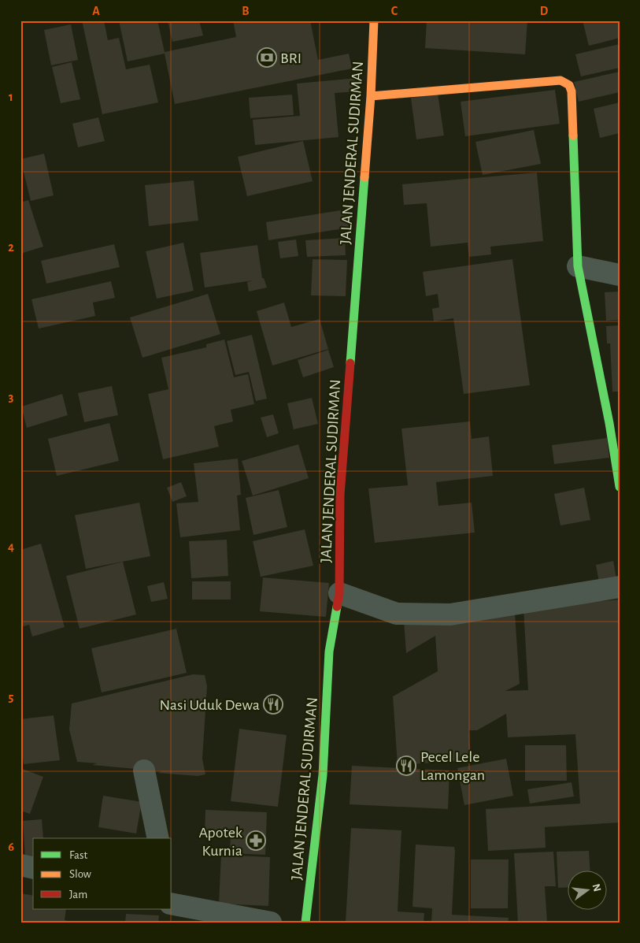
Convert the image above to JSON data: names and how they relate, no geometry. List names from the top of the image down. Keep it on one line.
{"streets":{"main road":["JALAN JENDERAL SUDIRMAN"]},"places":{"bank":["BRI"],"restaurant":["Nasi Uduk Dewa","Pecel Lele Lamongan"],"pharmacy":["Apotek Kurnia"]},"legend":["Fast","Slow","Jam"],"north":"right","grid":{"columns":["A","B","C","D"],"rows":["1","2","3","4","5","6"]}}
